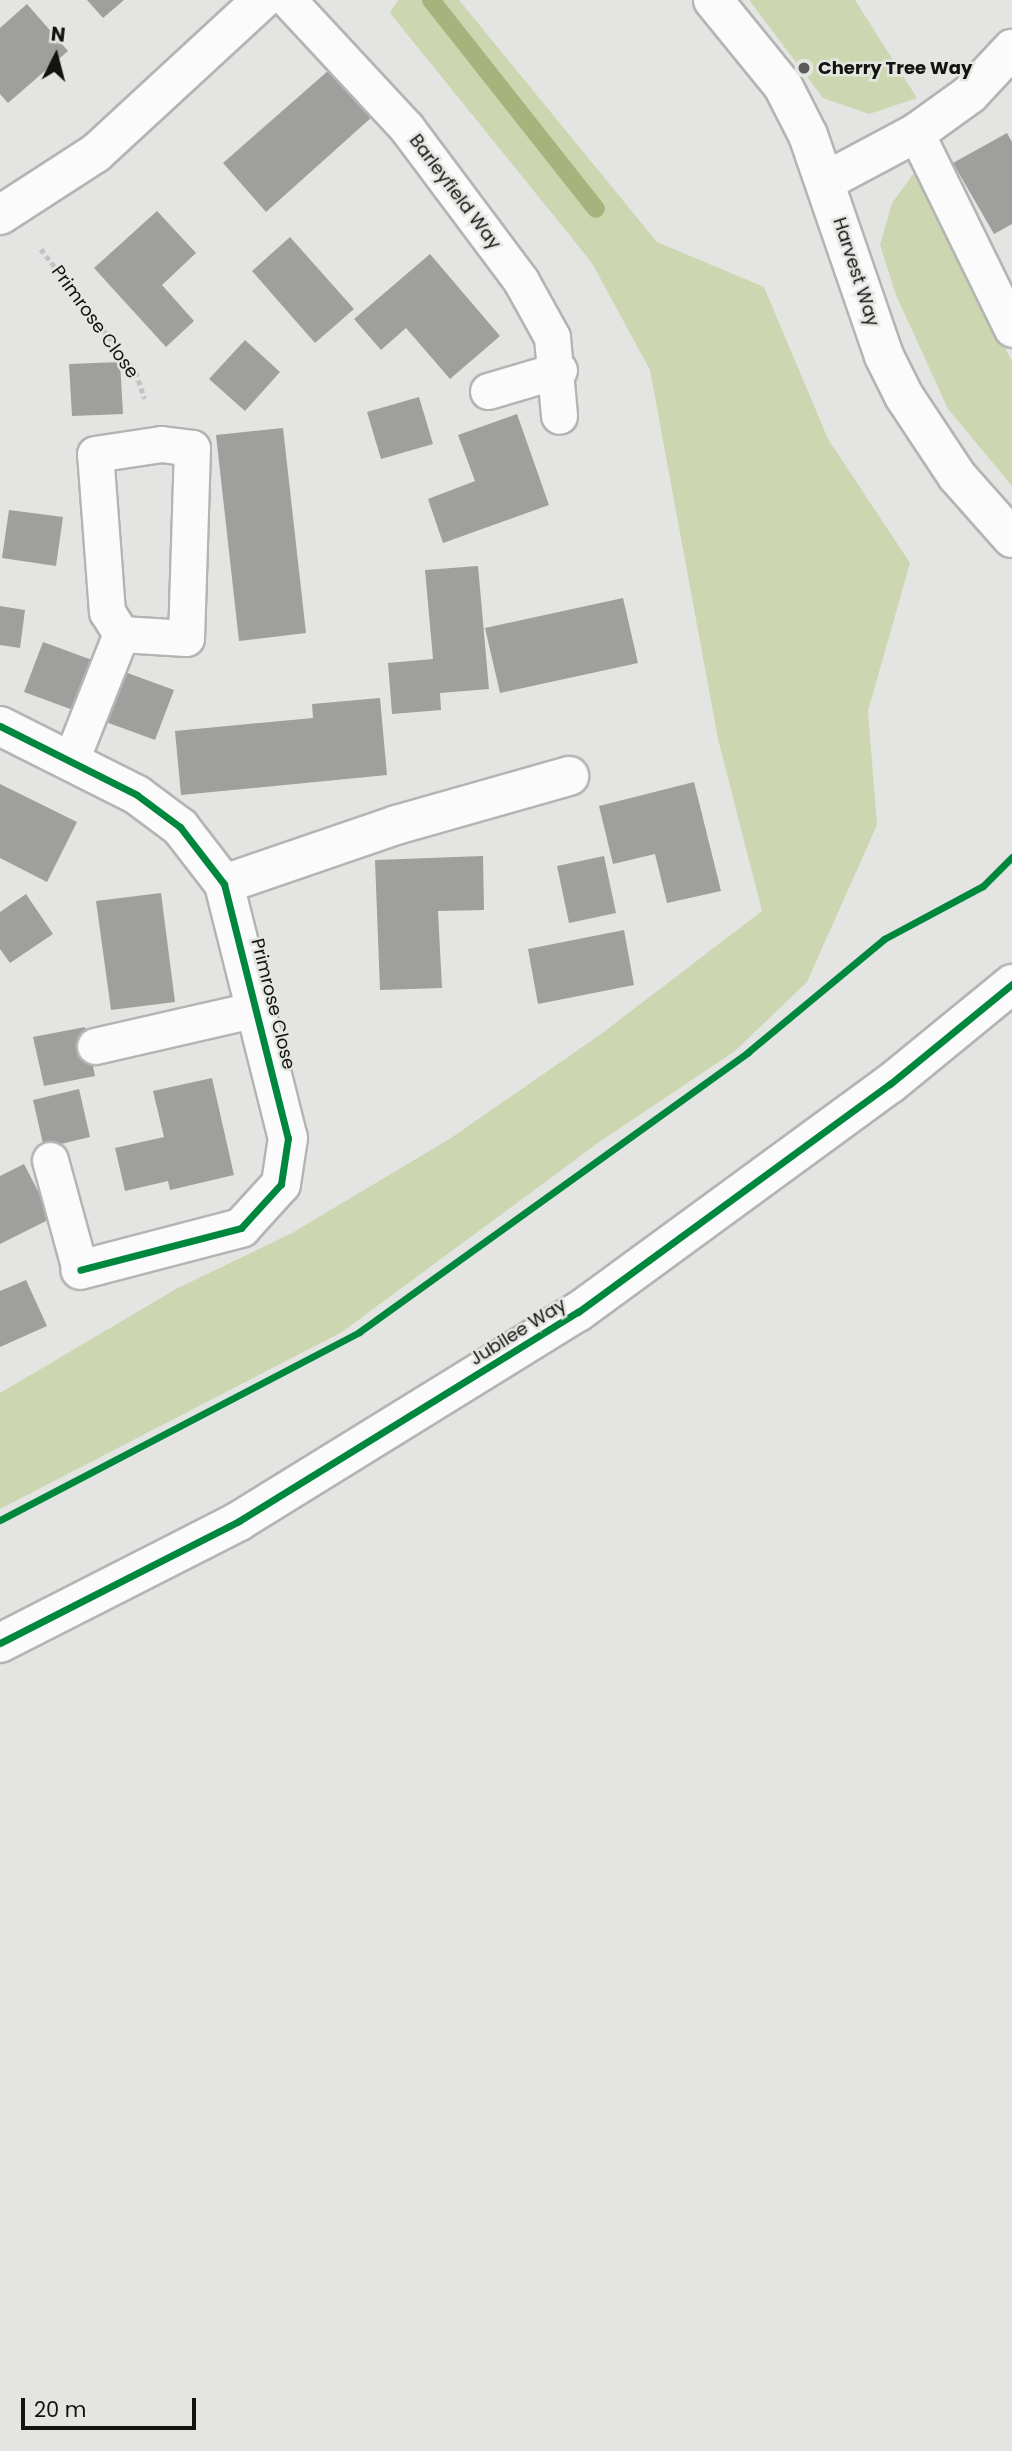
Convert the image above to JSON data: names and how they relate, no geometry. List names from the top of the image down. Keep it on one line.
{"streets":{"street":["Harvest Way","Primrose Close","Jubilee Way"],"lane":["Barleyfield Way"]},"places":["Cherry Tree Way"],"scale_bar":"20 m","north":"top"}
